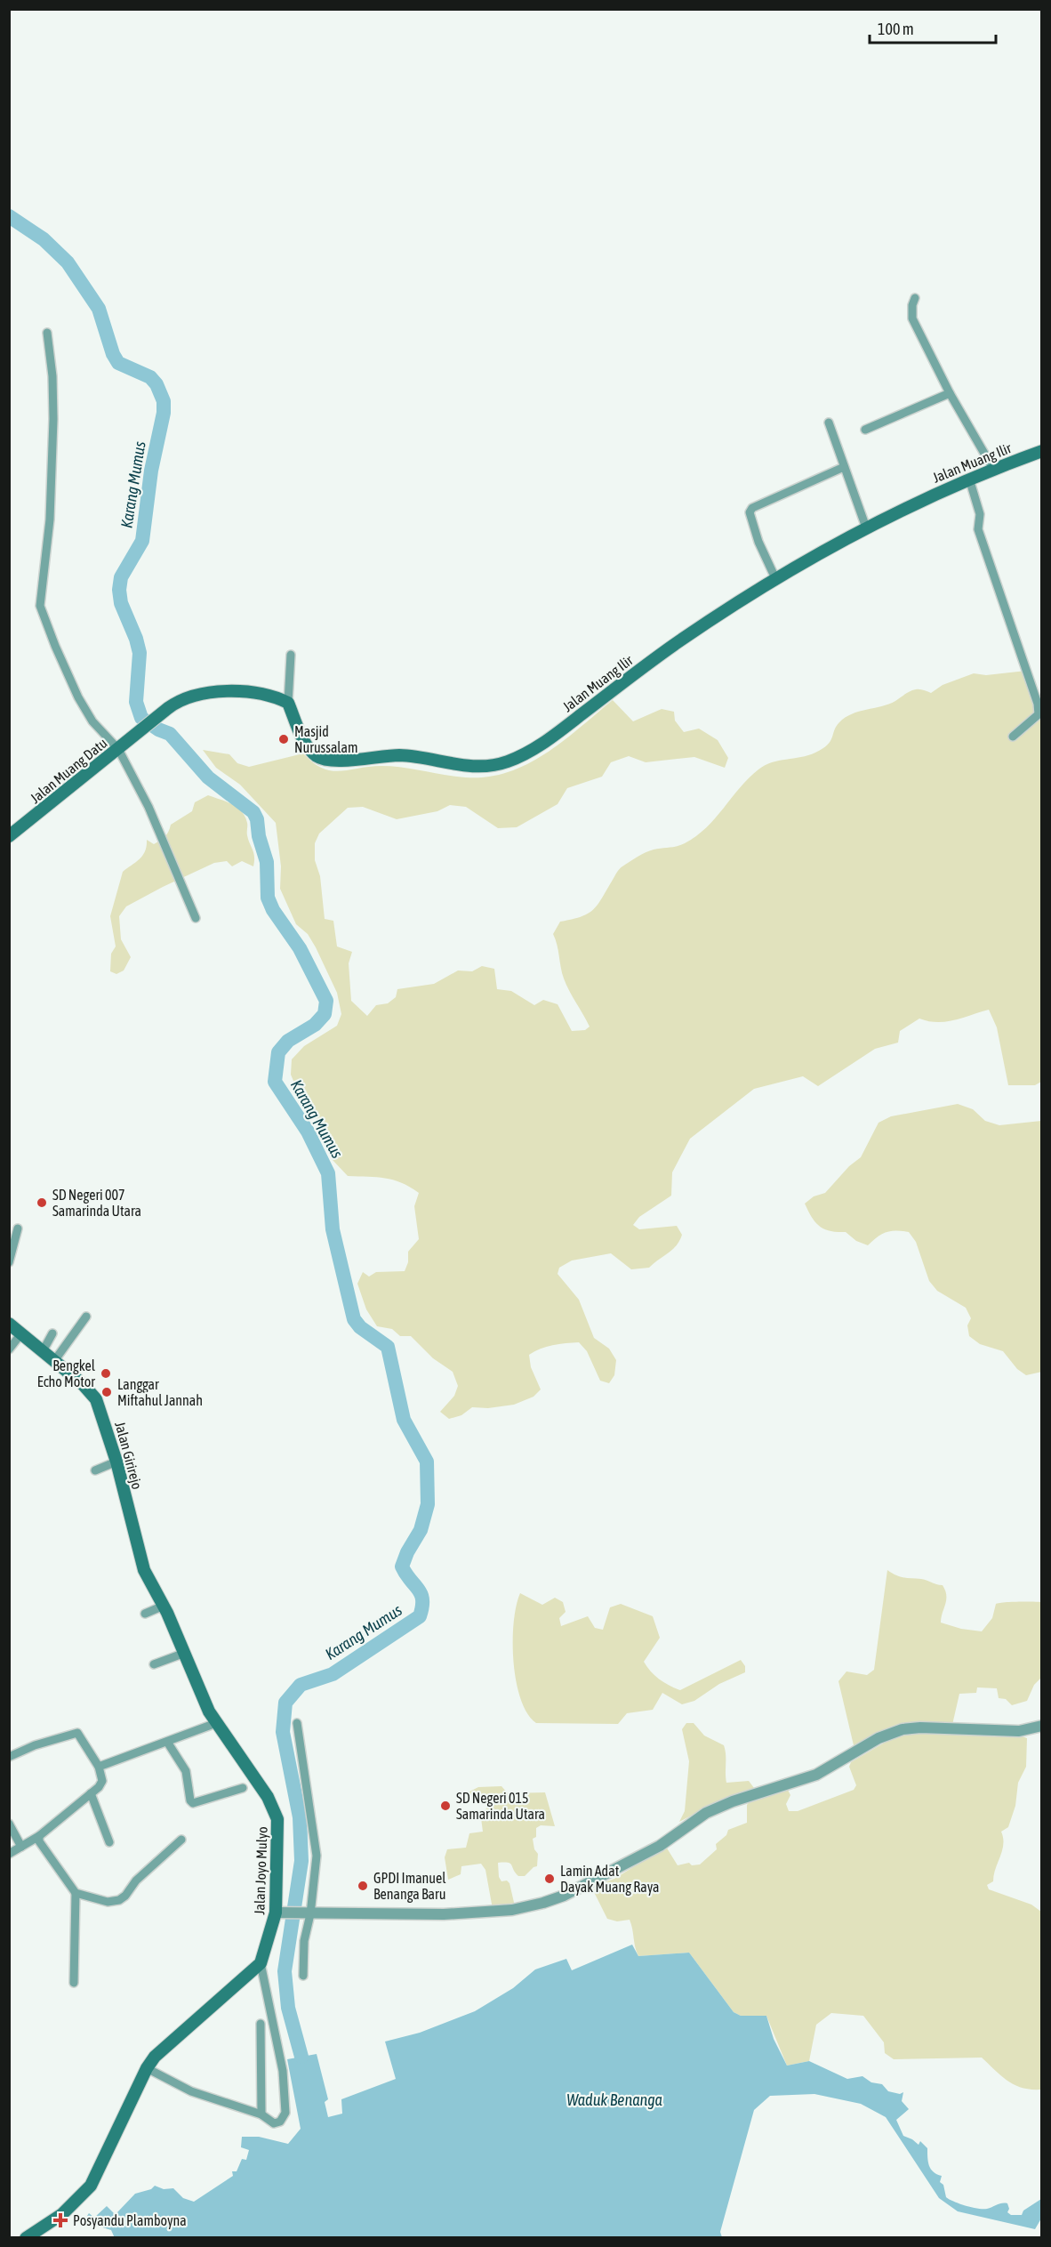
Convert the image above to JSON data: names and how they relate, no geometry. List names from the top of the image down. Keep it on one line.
{"streets":{"main road":["Jalan Muang Ilir","Jalan Muang Datu","Jalan Girirejo","Jalan Joyo Mulyo"]},"crossings":[["Jalan Muang Ilir","Jalan Muang Datu"],["Jalan Girirejo","Jalan Joyo Mulyo"]],"water":["Karang Mumus","Waduk Benanga"],"places":{"other":["Masjid Nurussalam","SD Negeri 007 Samarinda Utara","Bengkel Echo Motor","Langgar Miftahul Jannah","SD Negeri 015 Samarinda Utara","Lamin Adat Dayak Muang Raya","GPDI Imanuel Benanga Baru"],"health":["Posyandu Plamboyna"]},"scale_bar":"100 m"}
